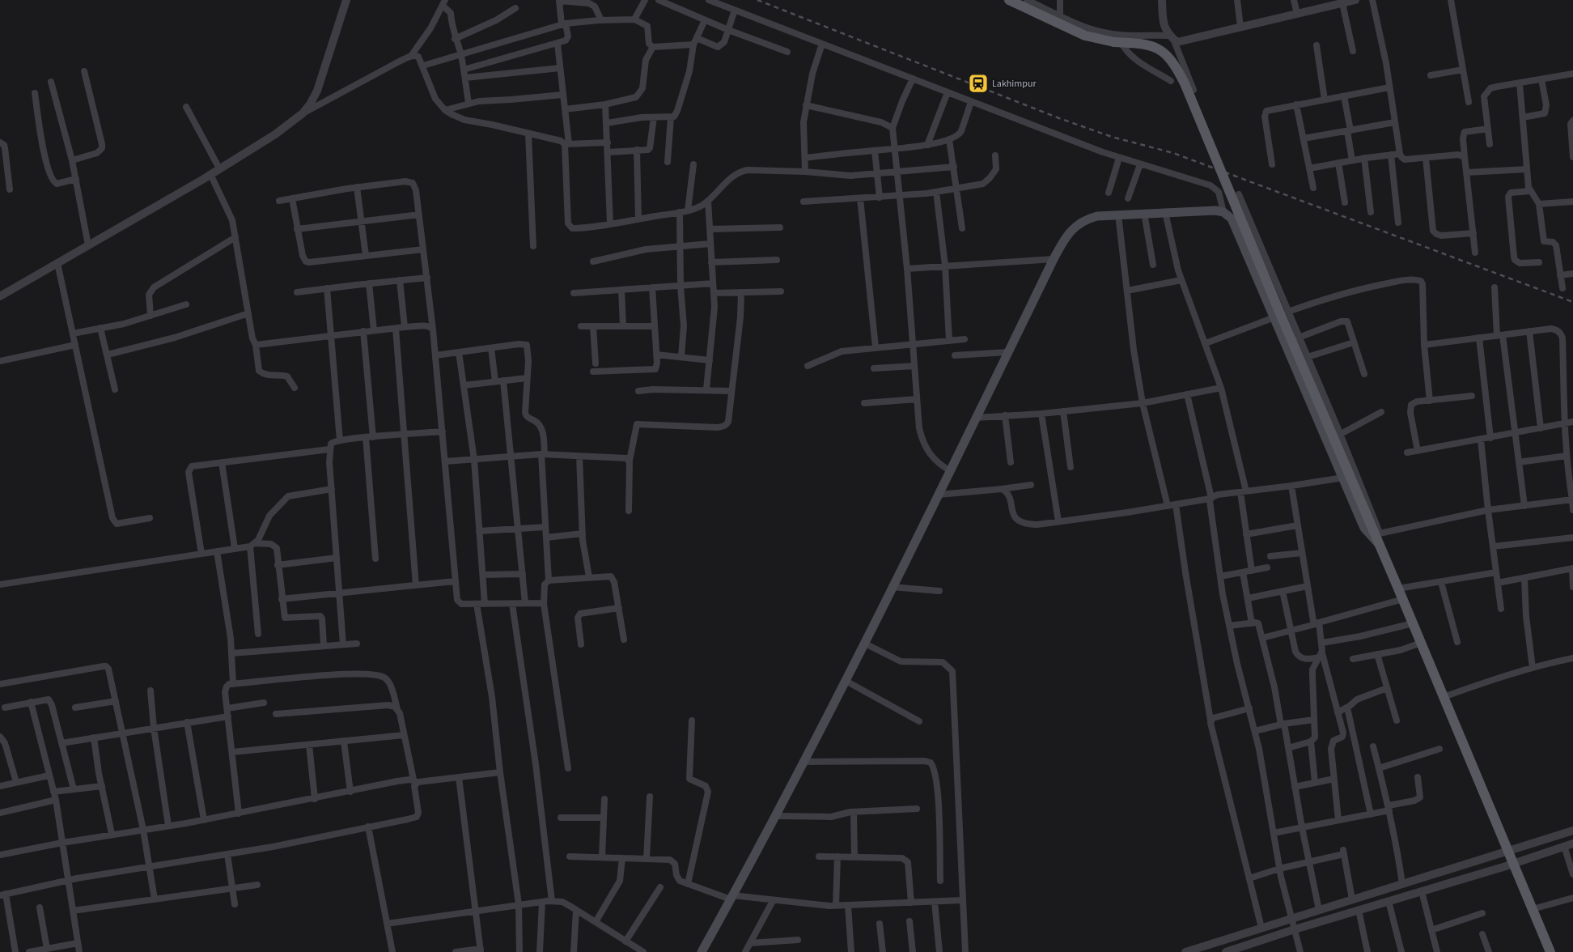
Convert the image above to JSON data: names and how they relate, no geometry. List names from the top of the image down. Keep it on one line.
{"places":{"station":["Lakhimpur"]}}
